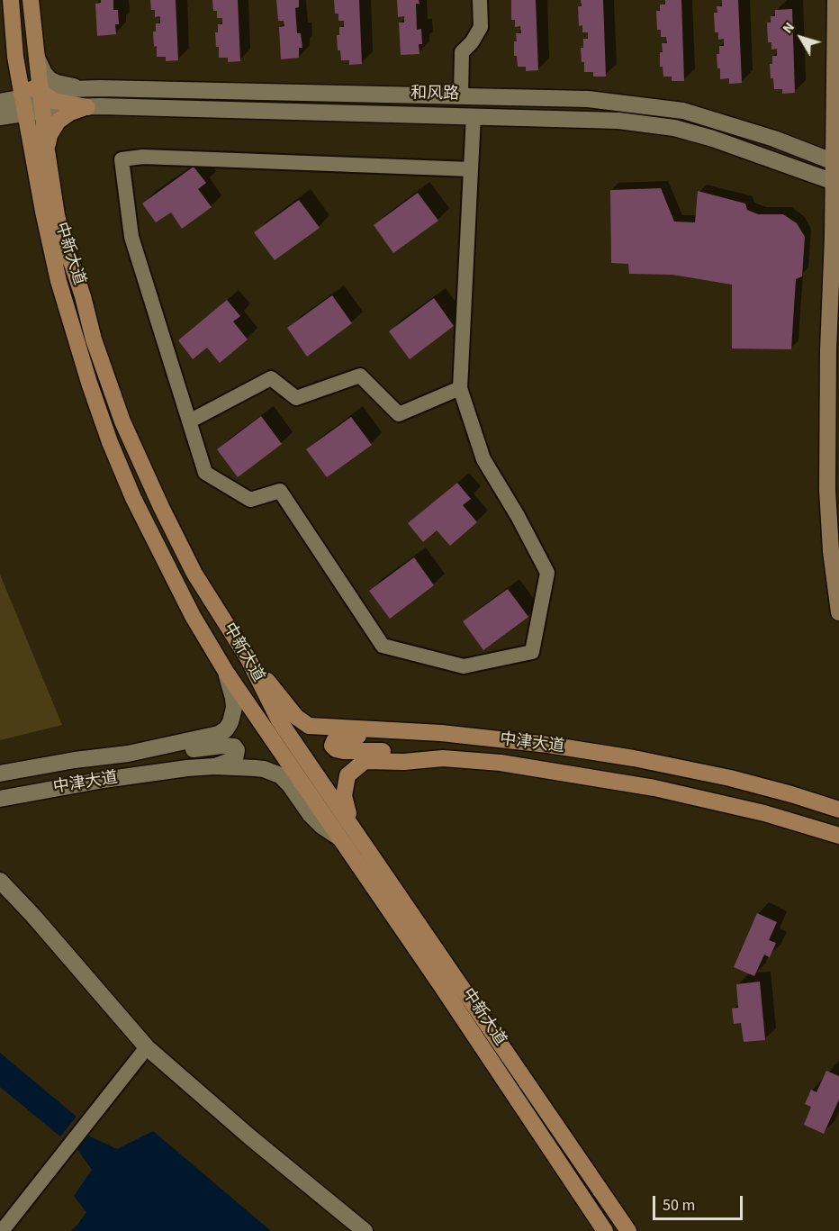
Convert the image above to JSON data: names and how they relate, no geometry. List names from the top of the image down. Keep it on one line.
{"streets":{"main road":["中新大道","中津大道"],"street":["和风路"]},"crossings":[["和风路","中新大道"],["中新大道","中津大道"]],"scale_bar":"50 m","north":"top left"}
